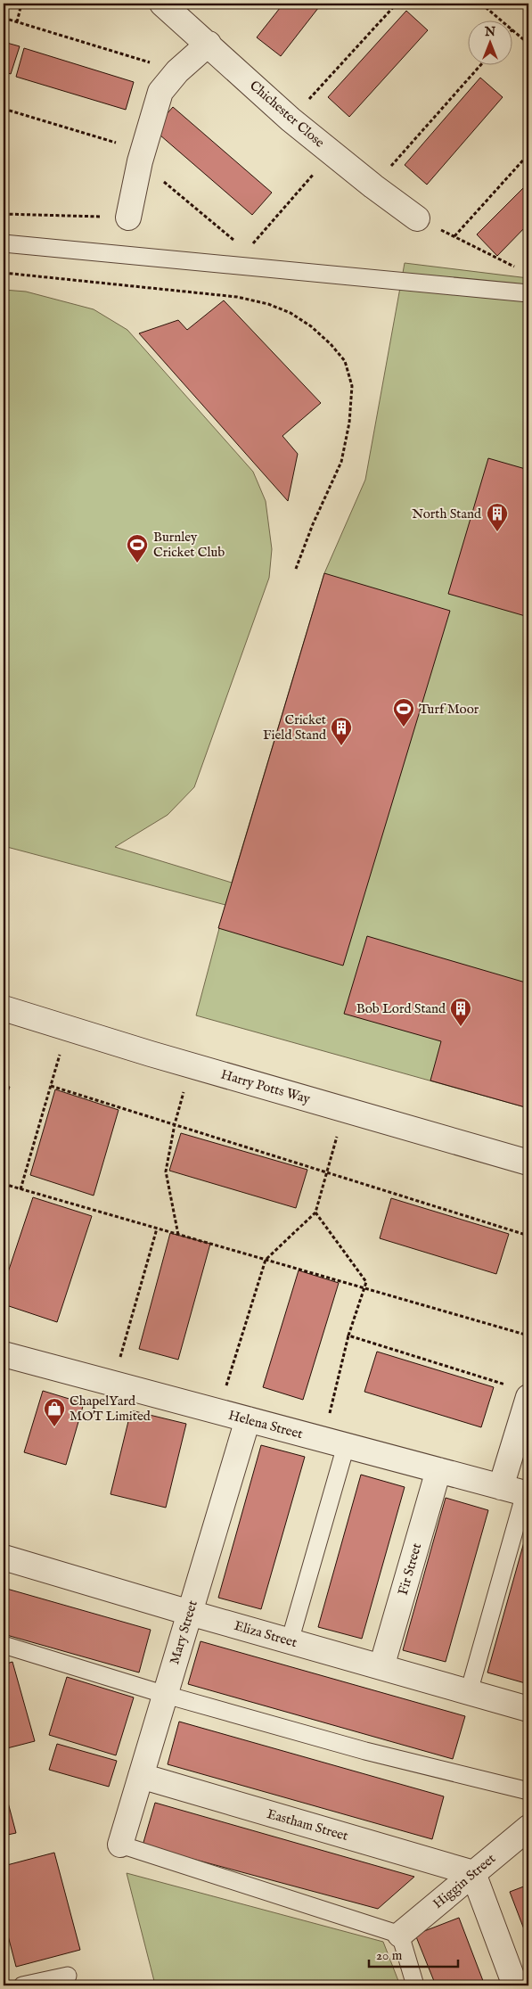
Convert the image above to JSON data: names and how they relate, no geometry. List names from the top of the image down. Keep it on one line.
{"streets":{"street":["Chichester Close","Harry Potts Way","Helena Street","Fir Street","Mary Street","Eliza Street","Eastham Street","Higgin Street"]},"crossings":[["Helena Street","Fir Street"],["Helena Street","Mary Street"],["Fir Street","Eliza Street"],["Mary Street","Eliza Street"],["Mary Street","Eastham Street"],["Eastham Street","Higgin Street"]],"places":{"building":["North Stand","Cricket Field Stand","Bob Lord Stand"],"sports":["Burnley Cricket Club","Turf Moor"],"shop":["ChapelYard MOT Limited"]},"scale_bar":"20 m","north":"top"}
